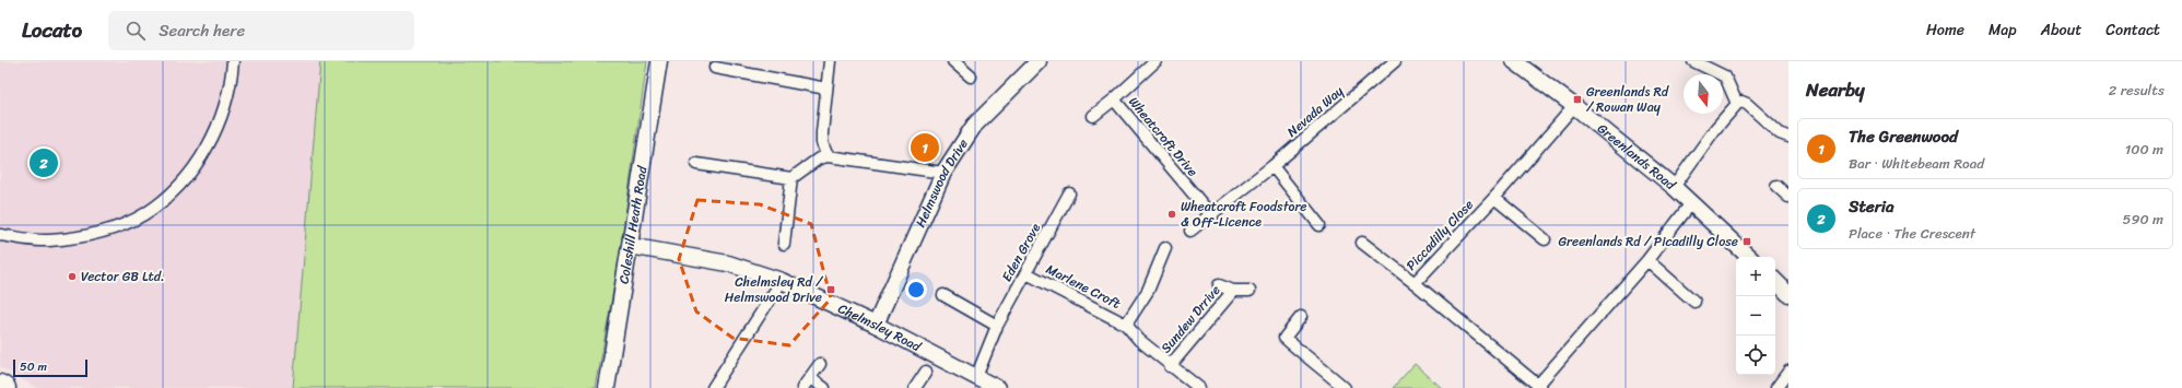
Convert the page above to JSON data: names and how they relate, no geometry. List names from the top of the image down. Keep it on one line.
{"streets":{"street":["Nevada Way","Wheatcroft Drive","Greenlands Road","Helmswood Drive","Coleshill Heath Road","Piccadilly Close","Eden Grove","Marlene Croft","Sundew Drrive","Chelmsley Road"]},"crossings":[["Nevada Way","Wheatcroft Drive"],["Greenlands Road","Piccadilly Close"],["Helmswood Drive","Chelmsley Road"],["Coleshill Heath Road","Chelmsley Road"],["Eden Grove","Marlene Croft"],["Eden Grove","Chelmsley Road"],["Marlene Croft","Sundew Drrive"]],"places":{"transit":["Greenlands Rd / Rowan Way","Greenlands Rd / Picadilly Close","Chelmsley Rd / Helmswood Drive"],"other":["Wheatcroft Foodstore & Off-Licence","Vector GB Ltd."]},"scale_bar":"50 m","north":"bottom","page":{"header":"Locato","search":"Search here","nav":["Home","Map","About","Contact"],"heading":["Nearby","2 results"],"list":[{"mark":"1","name":"The Greenwood","note":"Bar · Whitebeam Road","value":"100 m"},{"mark":"2","name":"Steria","note":"Place · The Crescent","value":"590 m"}],"pins":["1","2"],"map_buttons":["+","−"],"scale":"50 m"}}
